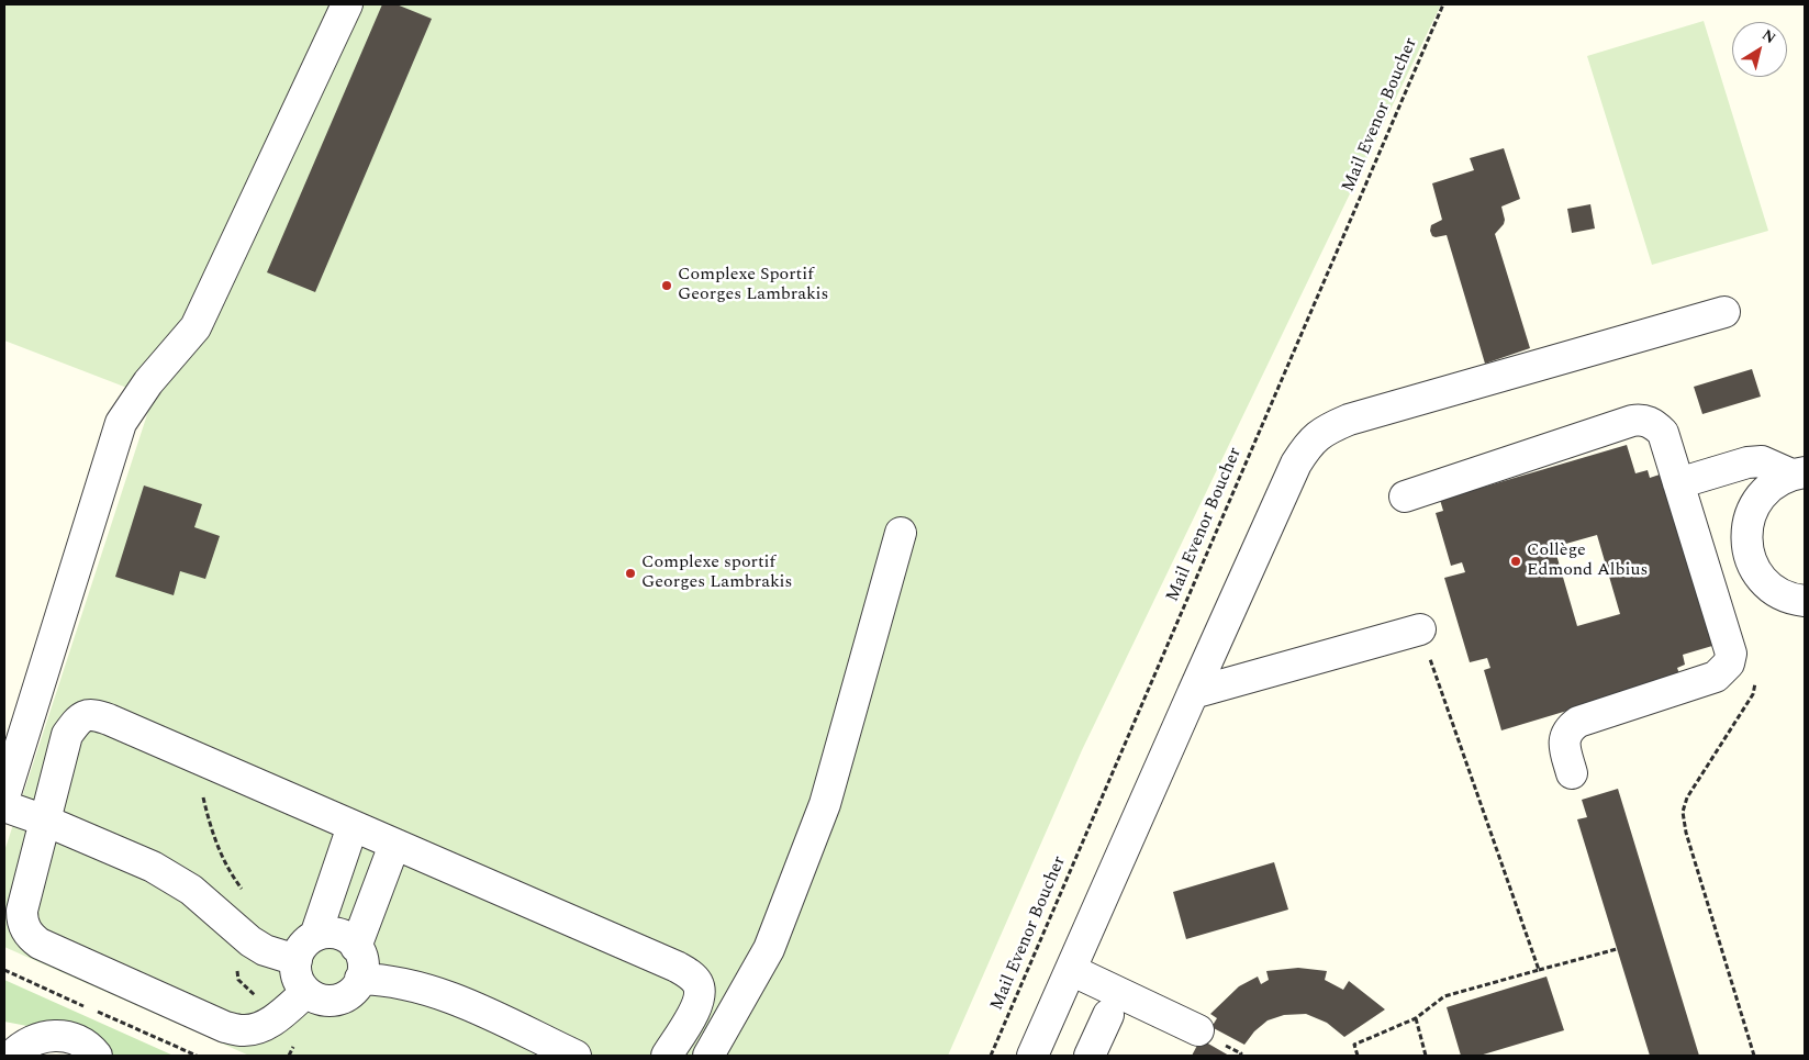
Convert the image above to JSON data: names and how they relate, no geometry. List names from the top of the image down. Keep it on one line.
{"streets":{"path":["Mail Evenor Boucher"]},"places":["Complexe Sportif Georges Lambrakis","Collège Edmond Albius","Complexe sportif Georges Lambrakis"],"north":"top right"}
